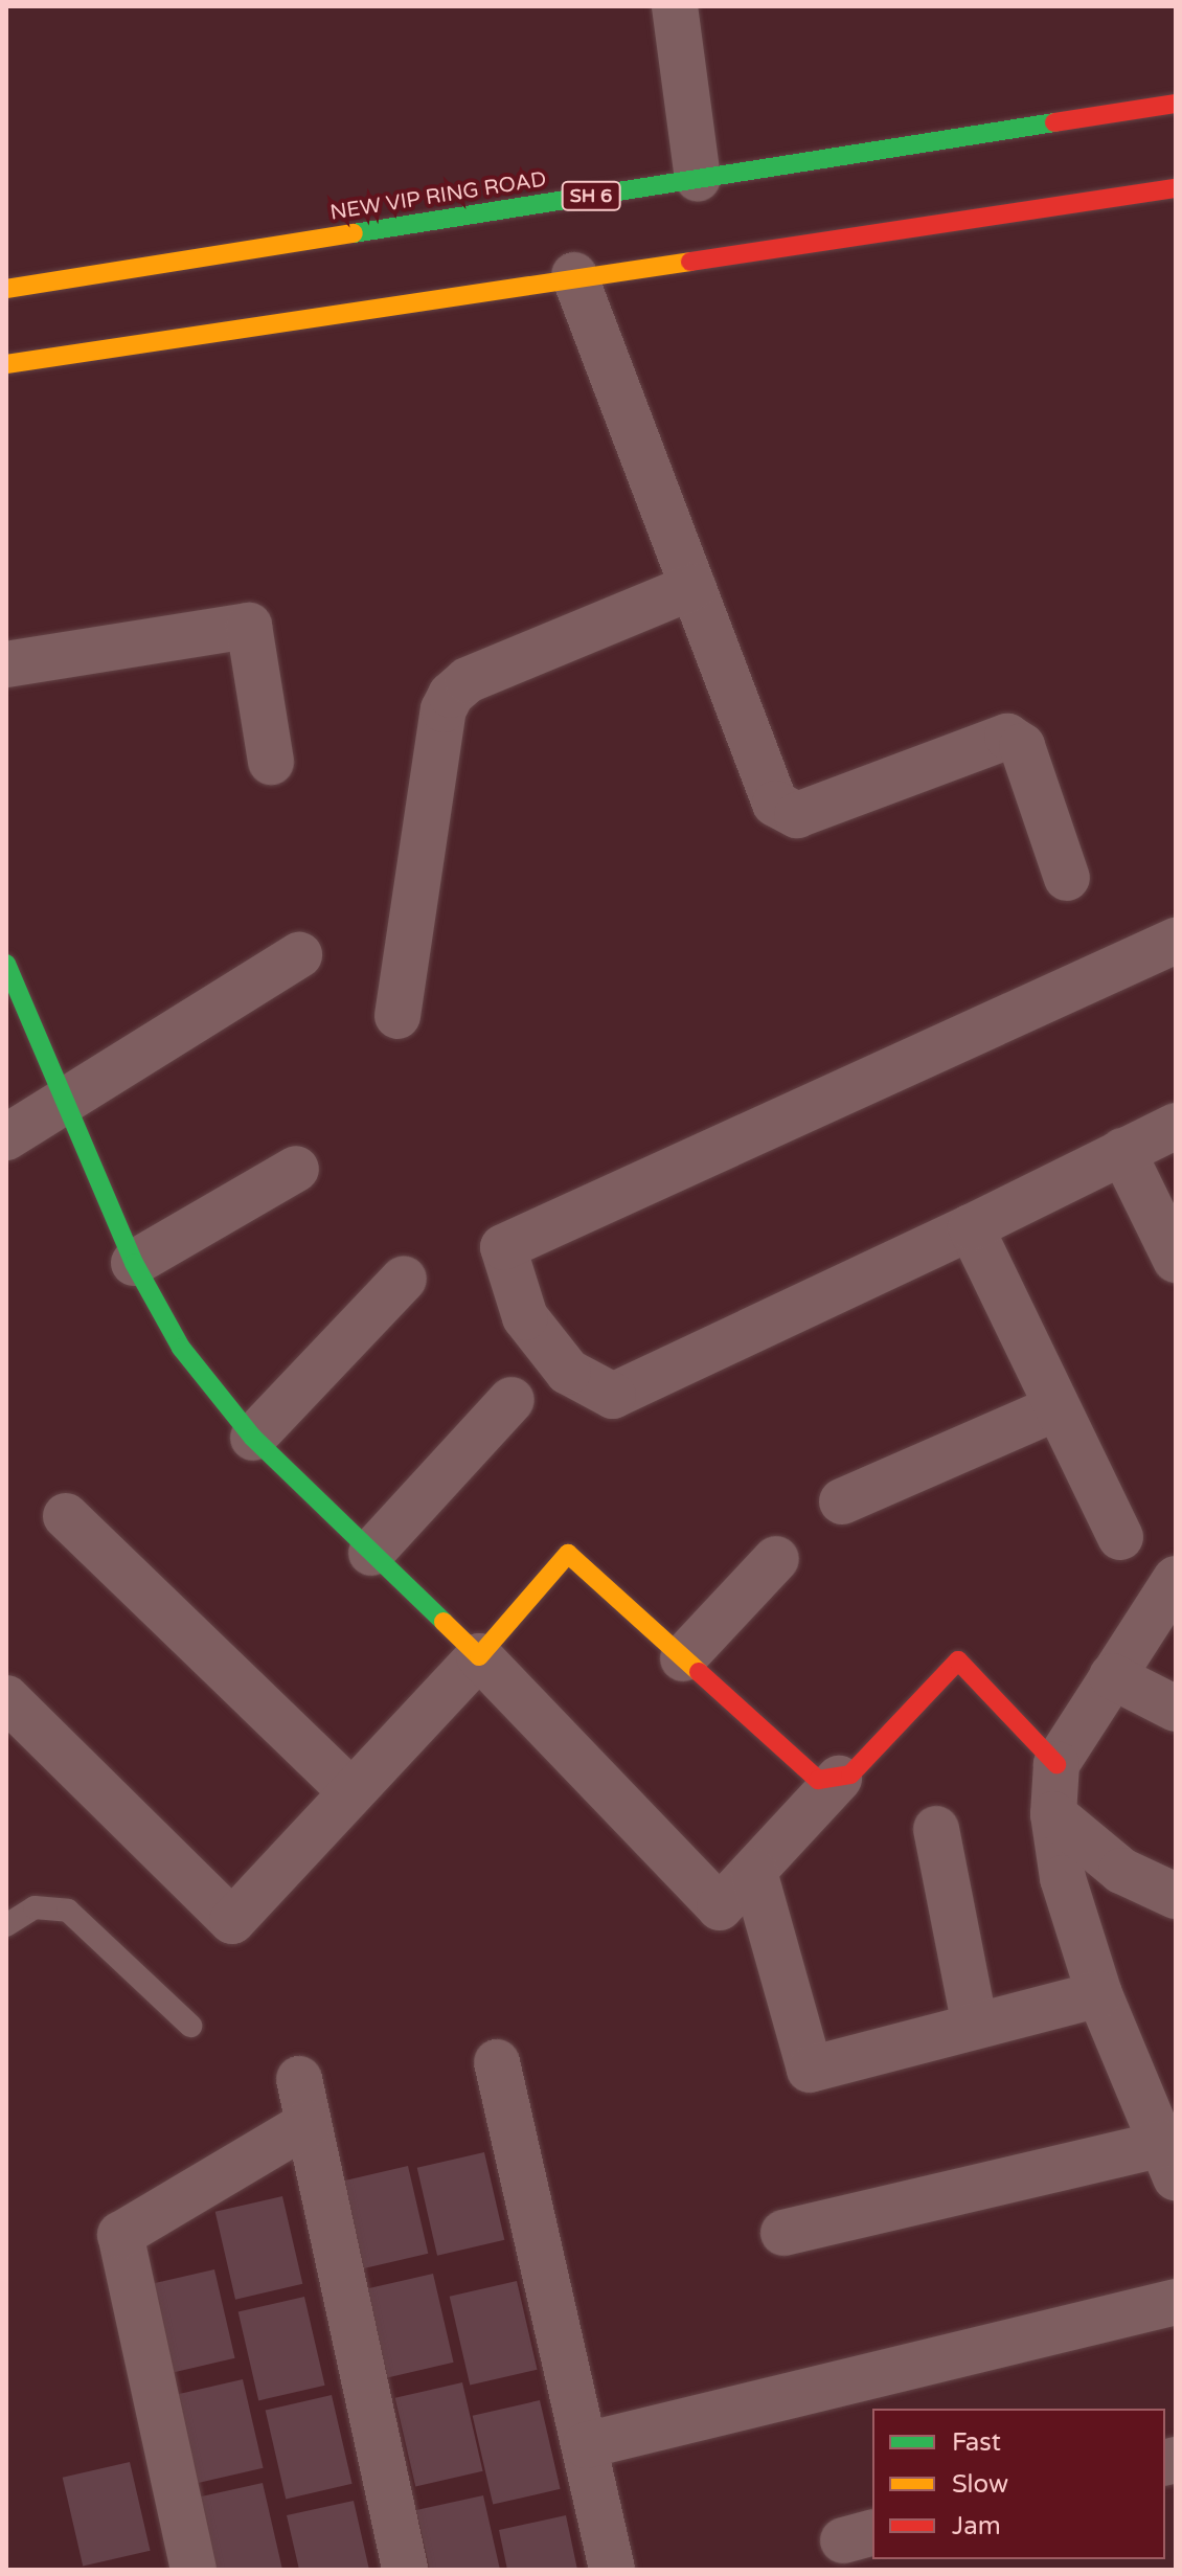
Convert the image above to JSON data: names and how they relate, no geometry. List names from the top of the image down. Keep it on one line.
{"streets":{"main road":["SH 6","NEW VIP RING ROAD"]},"legend":["Fast","Slow","Jam"]}
